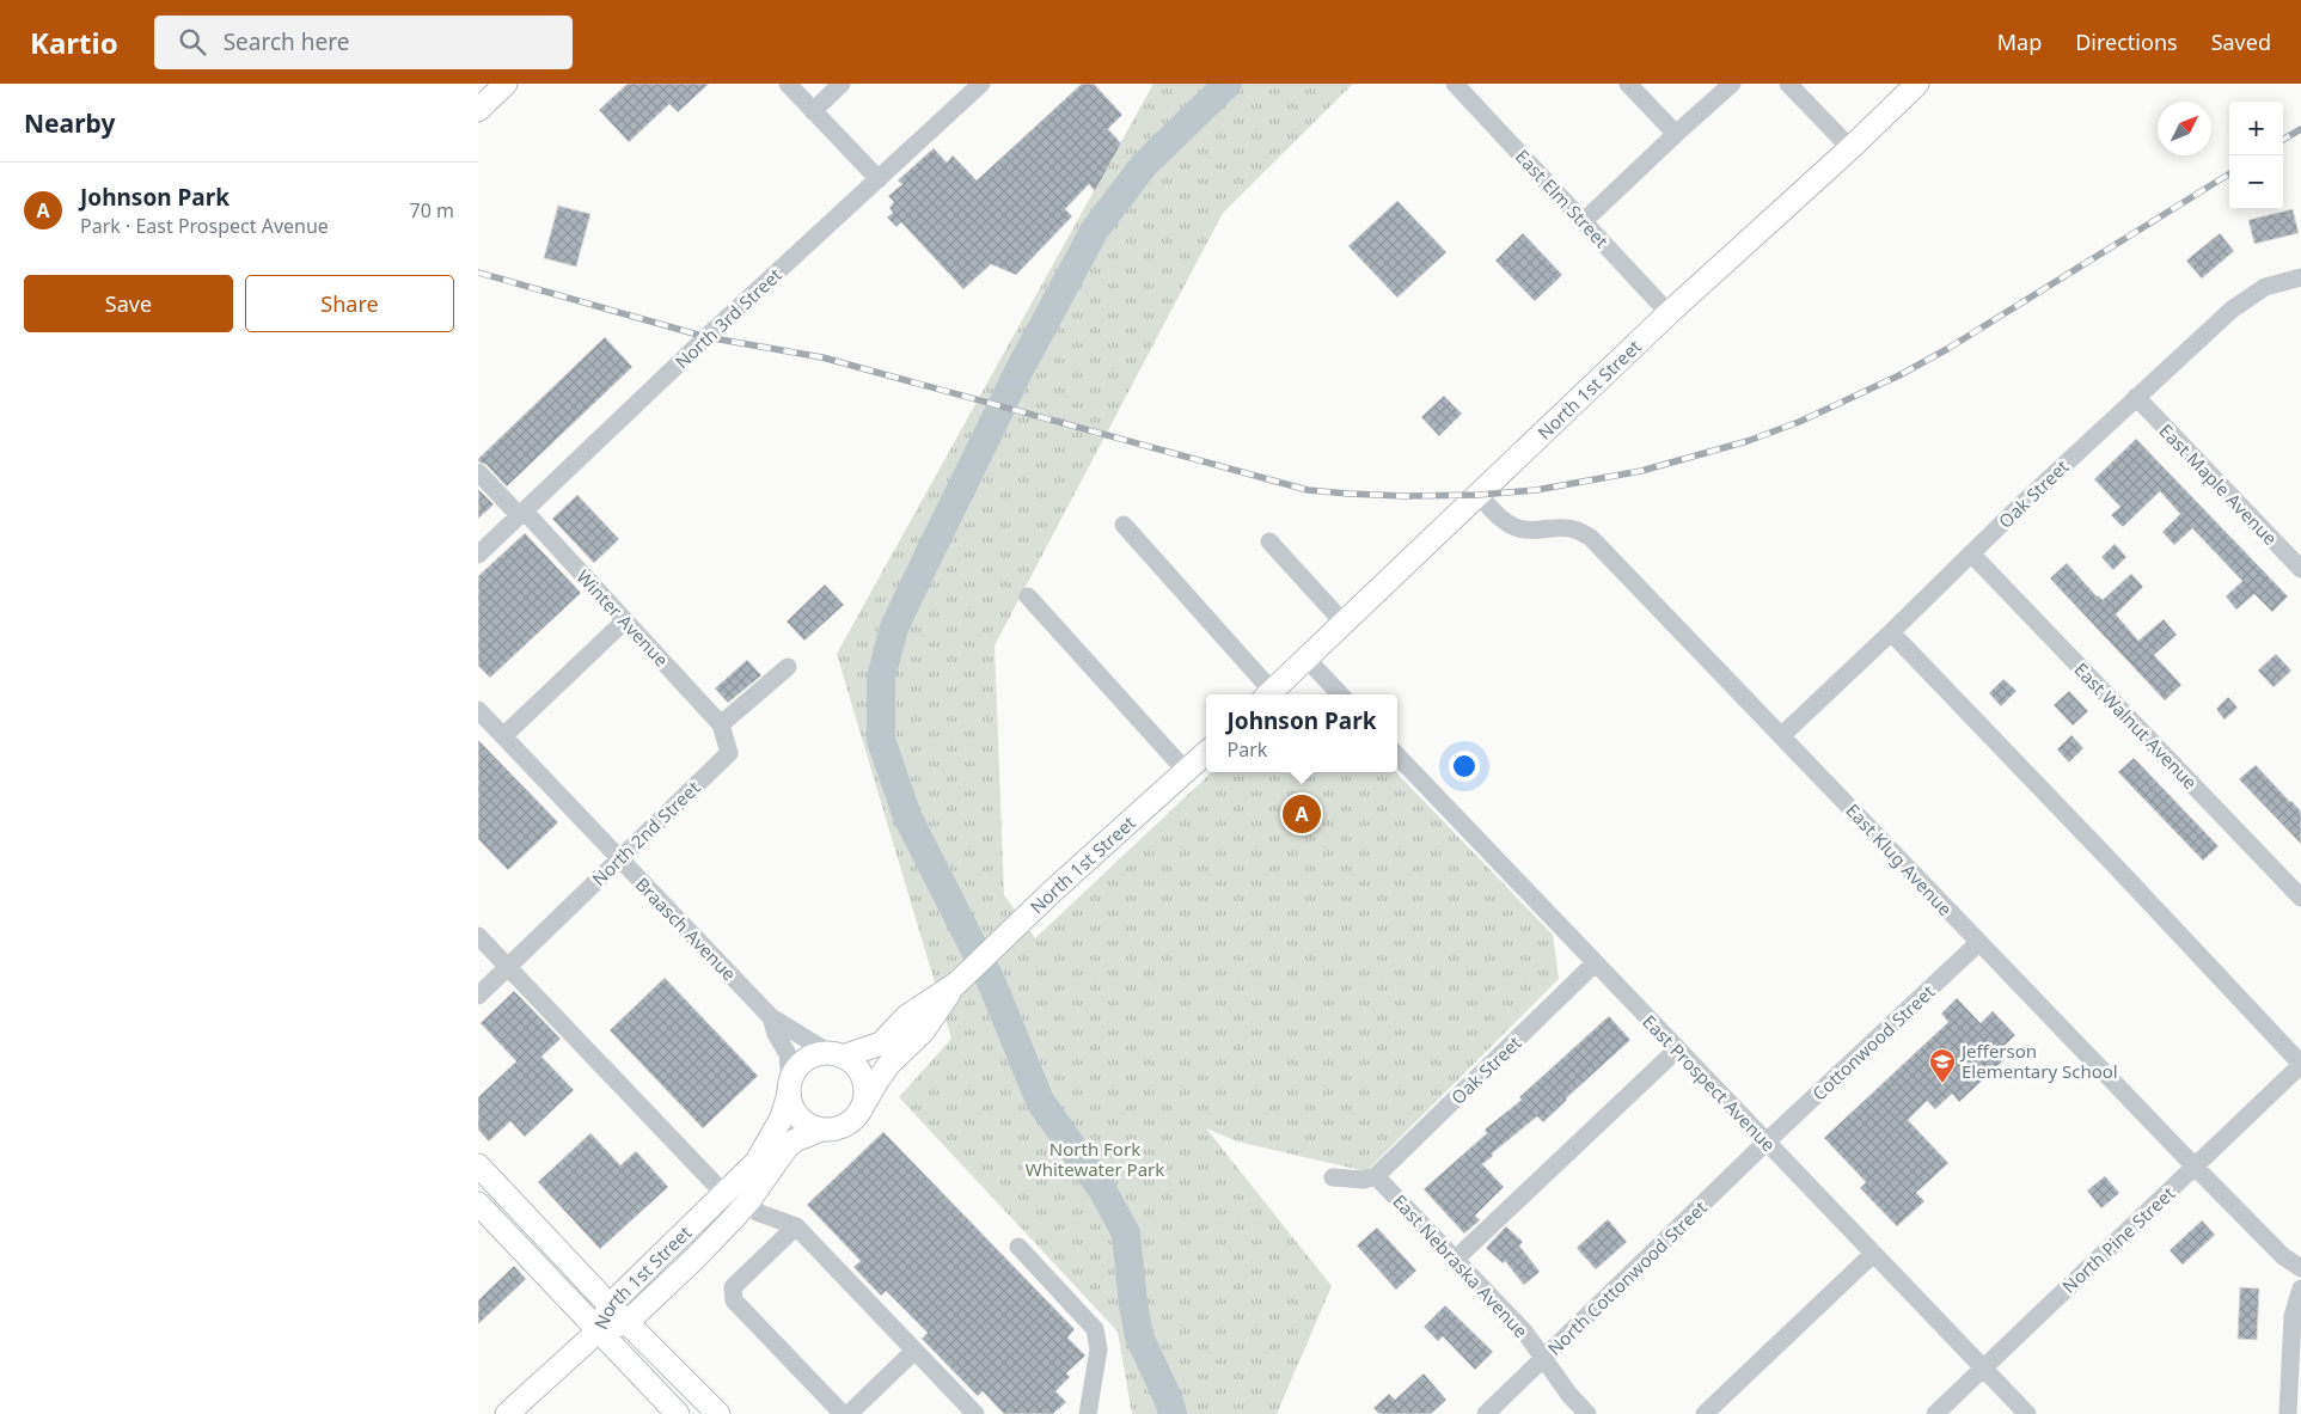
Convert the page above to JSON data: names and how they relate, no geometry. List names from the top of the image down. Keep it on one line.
{"streets":{"main road":["North 1st Street"],"street":["East Elm Street","North 3rd Street","East Maple Avenue","Oak Street","Winter Avenue","East Walnut Avenue","North 2nd Street","East Klug Avenue","Braasch Avenue","Cottonwood Street","East Prospect Avenue","North Pine Street","East Nebraska Avenue","North Cottonwood Street"]},"crossings":[["East Elm Street","North 1st Street"],["North 3rd Street","Winter Avenue"],["North 1st Street","East Klug Avenue"],["North 1st Street","Braasch Avenue"],["East Maple Avenue","Oak Street"],["Oak Street","East Walnut Avenue"],["Oak Street","East Klug Avenue"],["Oak Street","East Prospect Avenue"],["Oak Street","East Nebraska Avenue"],["Winter Avenue","North 2nd Street"],["North 2nd Street","Braasch Avenue"],["East Klug Avenue","Cottonwood Street"],["East Klug Avenue","North Pine Street"],["Cottonwood Street","East Prospect Avenue"],["Cottonwood Street","North Cottonwood Street"],["East Prospect Avenue","North Pine Street"],["East Prospect Avenue","North Cottonwood Street"],["East Nebraska Avenue","North Cottonwood Street"]],"parks":["North Fork Whitewater Park"],"places":{"school or university":["Jefferson Elementary School"]},"north":"top right","page":{"header":"Kartio","search":"Search here","nav":["Map","Directions","Saved"],"heading":"Nearby","map_buttons":["+","−"],"list":[{"mark":"A","name":"Johnson Park","note":"Park · East Prospect Avenue","value":"70 m"}],"buttons":["Save","Share"],"popup":["Johnson Park","Park"],"pins":"A"}}
